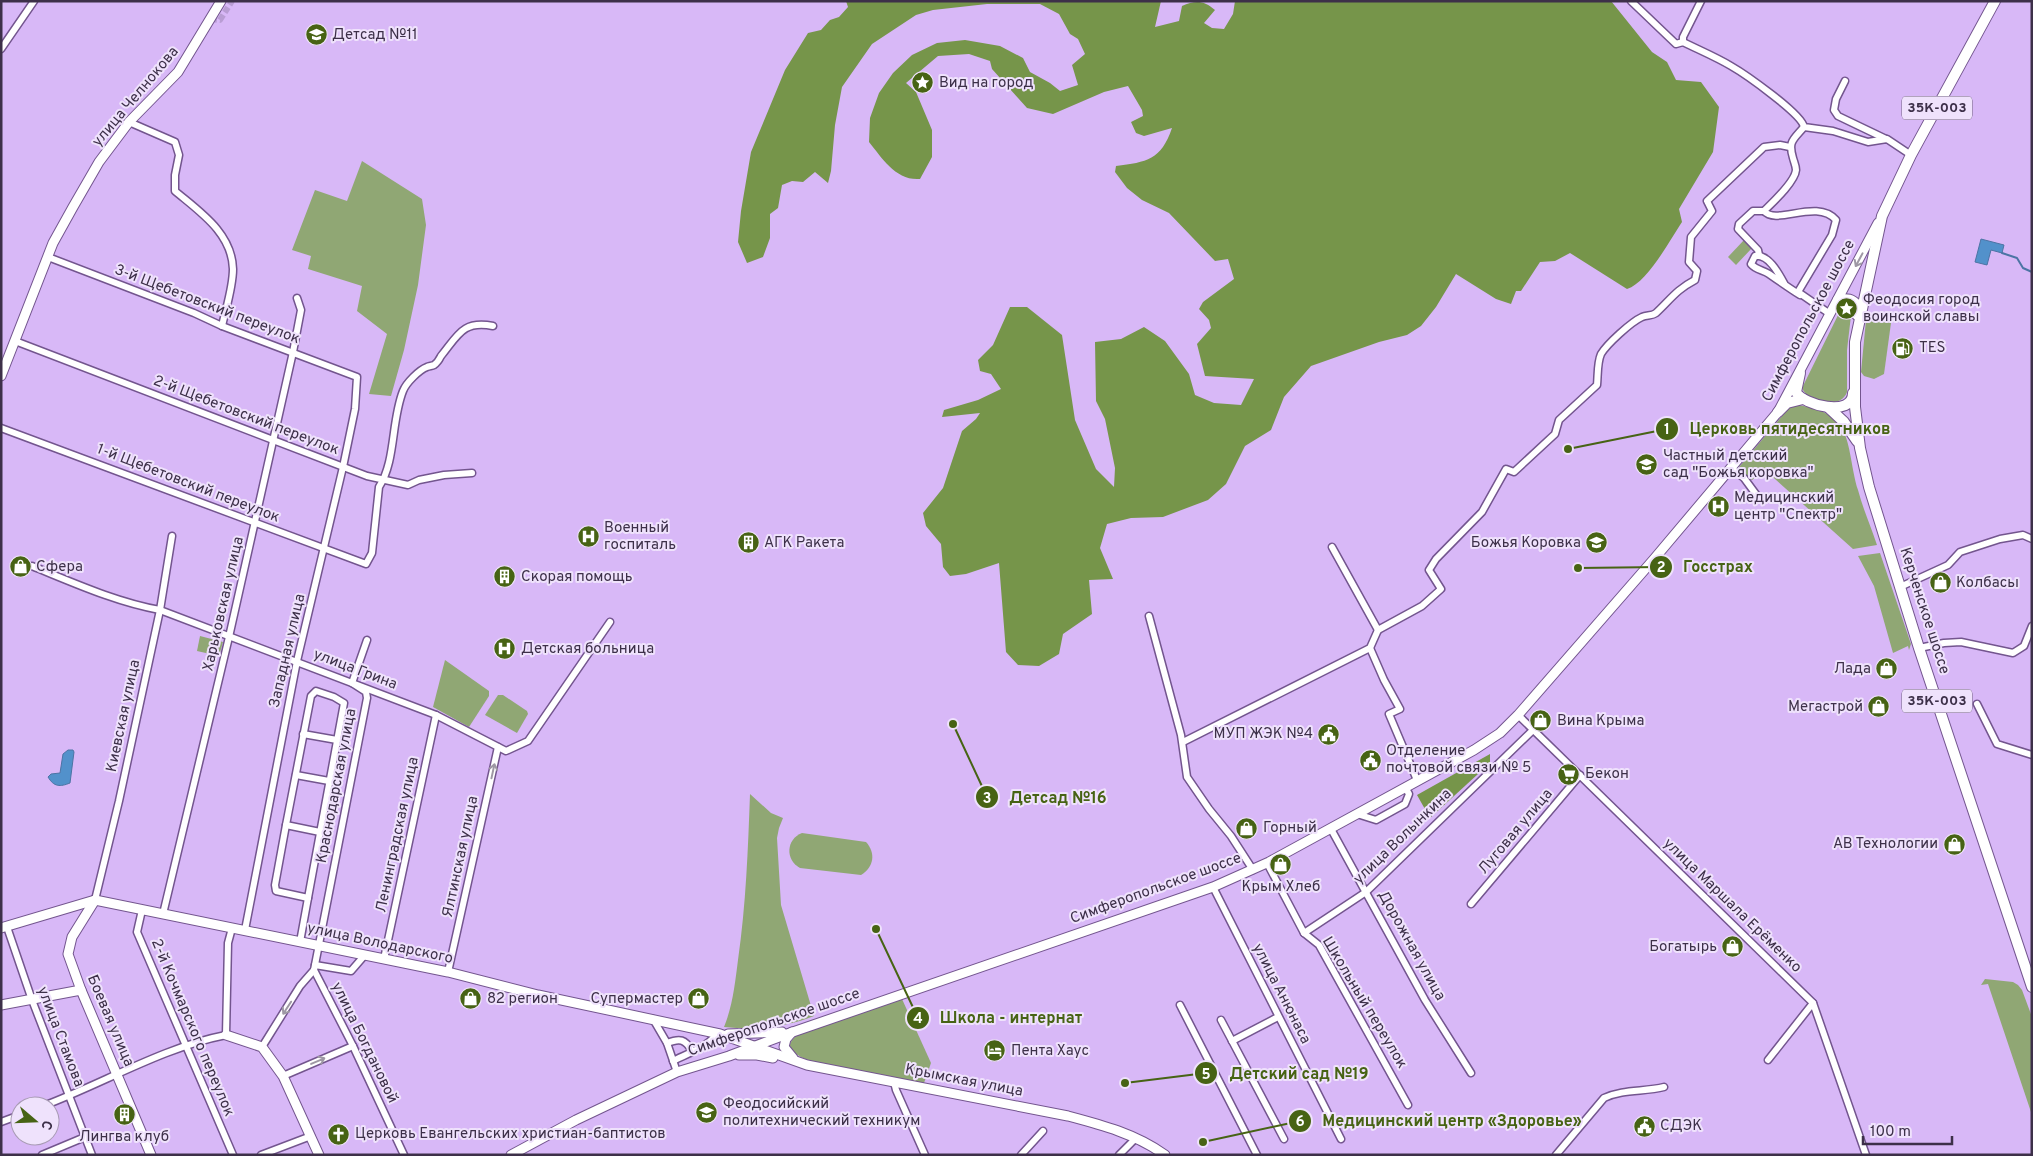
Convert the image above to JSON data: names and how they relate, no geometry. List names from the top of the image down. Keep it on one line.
{"streets":{"main road":["улица Челнокова","35К-003","Симферопольское шоссе","Керченское шоссе","улица Володарского","Боевая улица","Крымская улица"],"street":["3-й Щебетовский переулок","2-й Щебетовский переулок","1-й Щебетовский переулок","Харьковская улица","Западная улица","улица Грина","Киевская улица","Краснодарская улица","Луговая улица","Ленинградская улица","улица Волынкина","Ялтинская улица","улица Маршала Ерёменко","Дорожная улица","улица Анюнаса","Школьный переулок","2-й Кочмарского переулок","улица Стамова","улица Богдановой"]},"crossings":[["улица Челнокова","3-й Щебетовский переулок"],["улица Челнокова","2-й Щебетовский переулок"],["35К-003","Симферопольское шоссе"],["35К-003","Керченское шоссе"],["3-й Щебетовский переулок","Харьковская улица"],["3-й Щебетовский переулок","Западная улица"],["Симферопольское шоссе","улица Маршала Ерёменко"],["Симферопольское шоссе","улица Володарского"],["Симферопольское шоссе","Дорожная улица"],["Симферопольское шоссе","улица Анюнаса"],["Симферопольское шоссе","Школьный переулок"],["Симферопольское шоссе","Крымская улица"],["2-й Щебетовский переулок","1-й Щебетовский переулок"],["2-й Щебетовский переулок","Харьковская улица"],["2-й Щебетовский переулок","Западная улица"],["1-й Щебетовский переулок","Харьковская улица"],["1-й Щебетовский переулок","Западная улица"],["Харьковская улица","улица Грина"],["Харьковская улица","улица Володарского"],["Западная улица","улица Грина"],["Западная улица","улица Володарского"],["улица Грина","Киевская улица"],["улица Грина","Краснодарская улица"],["улица Грина","Ленинградская улица"],["улица Грина","Ялтинская улица"],["Киевская улица","улица Володарского"],["Киевская улица","Боевая улица"],["Краснодарская улица","улица Володарского"],["Луговая улица","улица Маршала Ерёменко"],["Ленинградская улица","улица Володарского"],["улица Волынкина","улица Маршала Ерёменко"],["улица Волынкина","Дорожная улица"],["улица Волынкина","Школьный переулок"],["Ялтинская улица","улица Володарского"],["улица Володарского","Боевая улица"],["улица Володарского","2-й Кочмарского переулок"],["улица Володарского","улица Стамова"],["улица Володарского","Крымская улица"]],"one_way":["Ялтинская улица"],"places":{"school or university":["Детсад №11","Частный детский сад \"Божья коровка\"","Божья Коровка","Феодосийский политехнический техникум"],"place":["Вид на город","Феодосия город воинской славы"],"fuel station":["TES"],"other":["Церковь пятидесятников","Госстрах","Детсад №16","Школа - интернат","Детский сад №19","Медицинский центр «Здоровье»"],"hospital":["Медицинский центр \"Спектр\"","Военный госпиталь","Детская больница"],"building":["АГК Ракета","Скорая помощь","Лингва клуб"],"shop":["Сфера","Колбасы","Лада","Мегастрой","Вина Крыма","Горный","АВ Технологии","Крым Хлеб","Богатырь","82 регион","Супермастер"],"public building":["МУП ЖЭК №4","Отделение почтовой связи № 5","СДЭК"],"supermarket":["Бекон"],"hotel":["Пента Хаус"],"church":["Церковь Евангельских христиан-баптистов"]},"scale_bar":"100 m","north":"right"}
